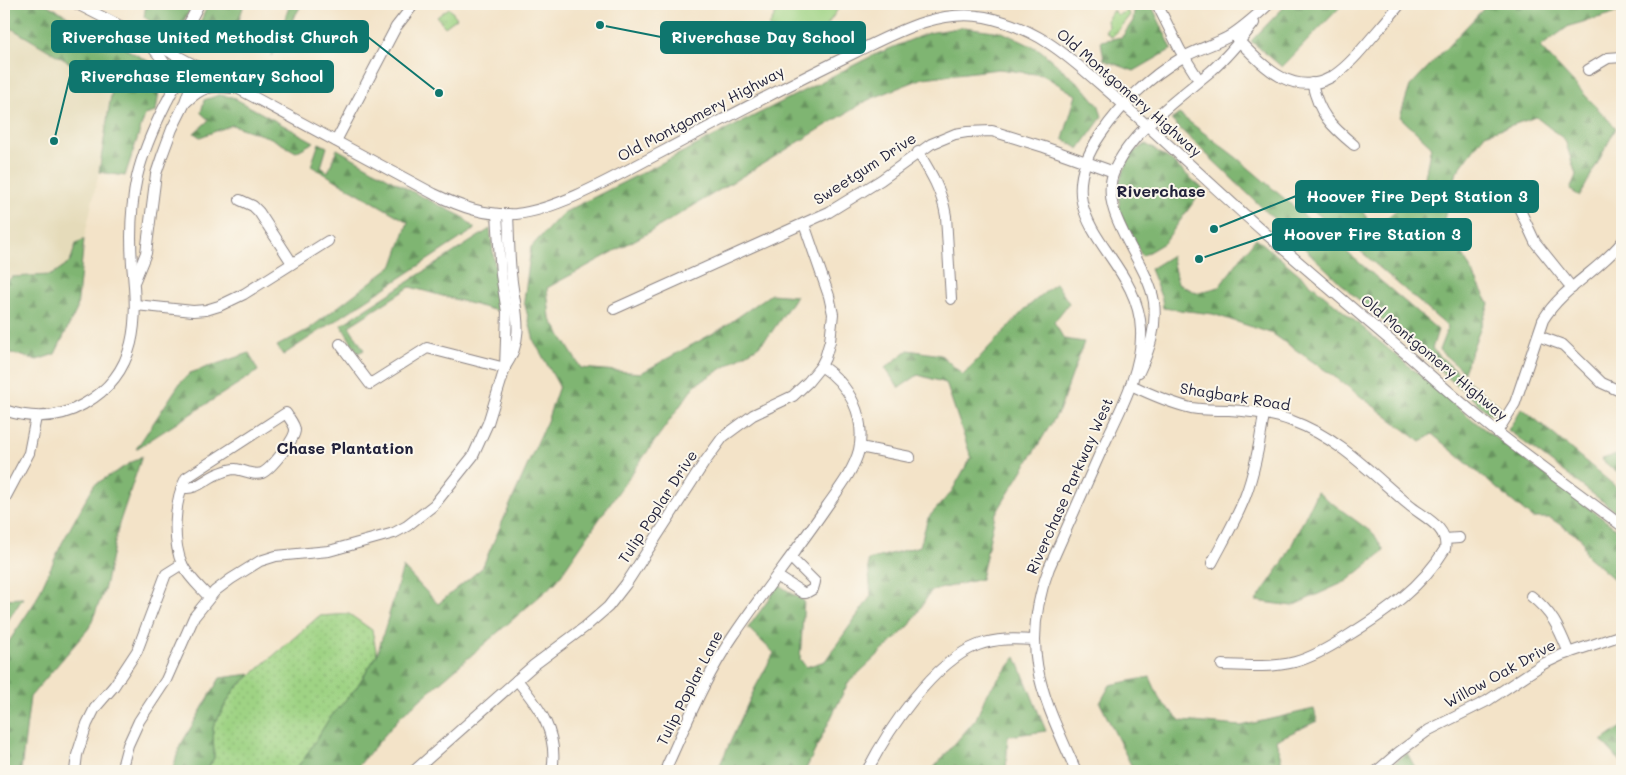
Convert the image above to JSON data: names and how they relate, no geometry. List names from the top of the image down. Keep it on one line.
{"streets":{"street":["Old Montgomery Highway","Sweetgum Drive","Shagbark Road","Riverchase Parkway West","Tulip Poplar Drive","Willow Oak Drive","Tulip Poplar Lane"]},"crossings":[["Old Montgomery Highway","Riverchase Parkway West"],["Sweetgum Drive","Riverchase Parkway West"],["Sweetgum Drive","Tulip Poplar Drive"],["Shagbark Road","Riverchase Parkway West"],["Tulip Poplar Drive","Tulip Poplar Lane"]],"districts":["Riverchase","Chase Plantation"],"places":["Riverchase Day School","Riverchase United Methodist Church","Riverchase Elementary School","Hoover Fire Dept Station 3","Hoover Fire Station 3"]}
